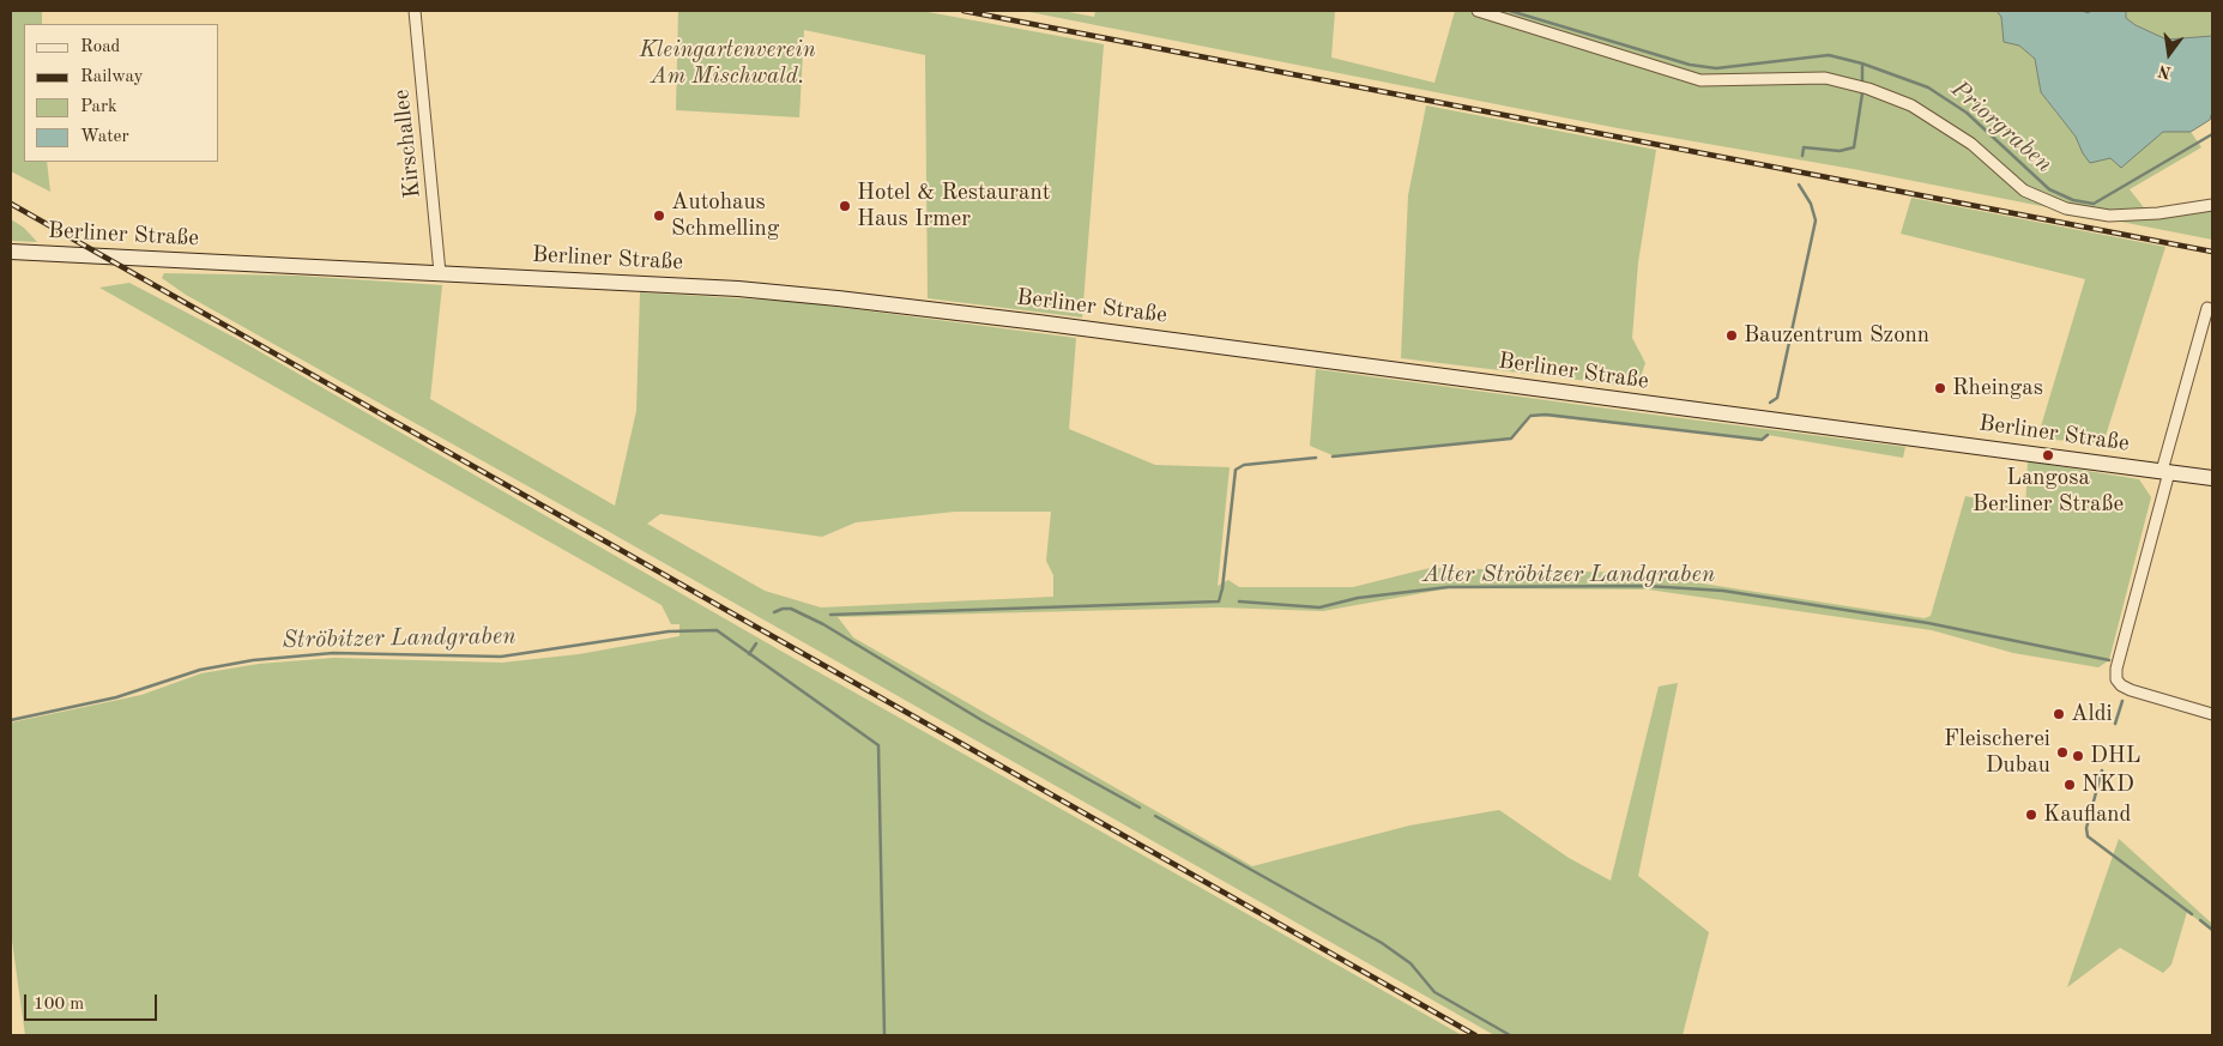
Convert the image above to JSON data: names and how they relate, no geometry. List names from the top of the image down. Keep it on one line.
{"streets":{"main road":["Berliner Straße"],"street":["Kirschallee"]},"crossings":[["Kirschallee","Berliner Straße"]],"water":["Priorgraben","Alter Ströbitzer Landgraben","Ströbitzer Landgraben"],"parks":["Kleingartenverein Am Mischwald."],"places":["Hotel & Restaurant Haus Irmer","Autohaus Schmelling","Bauzentrum Szonn","Rheingas","Langosa Berliner Straße","Aldi","Fleischerei Dubau","DHL","NKD","Kaufland"],"legend":["Road","Railway","Park","Water"],"scale_bar":"100 m","north":"bottom"}
